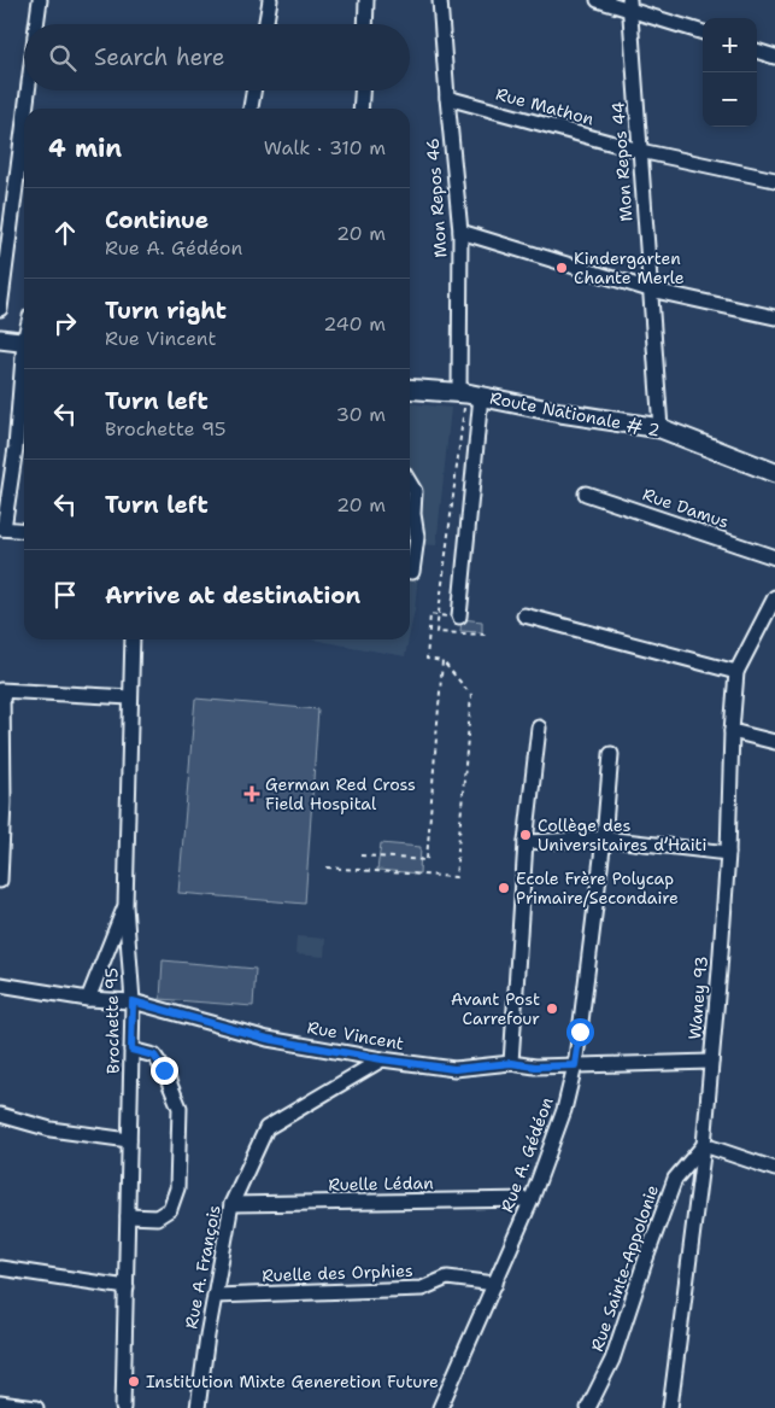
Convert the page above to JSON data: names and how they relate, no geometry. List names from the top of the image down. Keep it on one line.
{"streets":{"main road":["Route Nationale # 2"],"street":["Rue Mathon","Mon Repos 44","Mon Repos 46","Rue Damus","Waney 93","Brochette 95","Rue Vincent","Rue A. Gédéon","Ruelle Lédan","Rue A. François","Rue Sainte-Appolonie","Ruelle des Orphies"]},"crossings":[["Rue Mathon","Mon Repos 44"],["Rue Mathon","Mon Repos 46"],["Mon Repos 44","Route Nationale # 2"],["Mon Repos 46","Route Nationale # 2"],["Waney 93","Rue Vincent"],["Waney 93","Rue Sainte-Appolonie"],["Brochette 95","Rue Vincent"],["Rue Vincent","Rue A. Gédéon"],["Rue Vincent","Rue A. François"],["Rue A. Gédéon","Ruelle Lédan"],["Rue A. Gédéon","Ruelle des Orphies"],["Ruelle Lédan","Rue A. François"],["Rue A. François","Ruelle des Orphies"]],"places":{"other":["Kindergarten Chante Merle","Collège des Universitaires d’Haiti","Ecole Frère Polycap Primaire/Secondaire","Avant Post Carrefour","Institution Mixte Generetion Future"],"health":["German Red Cross Field Hospital"]},"page":{"map_buttons":["+","−"],"search":"Search here","heading":["4 min","Walk · 310 m"],"list":[["Continue","Rue A. Gédéon","20 m"],["Turn right","Rue Vincent","240 m"],["Turn left","Brochette 95","30 m"],["Turn left","20 m"],"Arrive at destination"]}}
